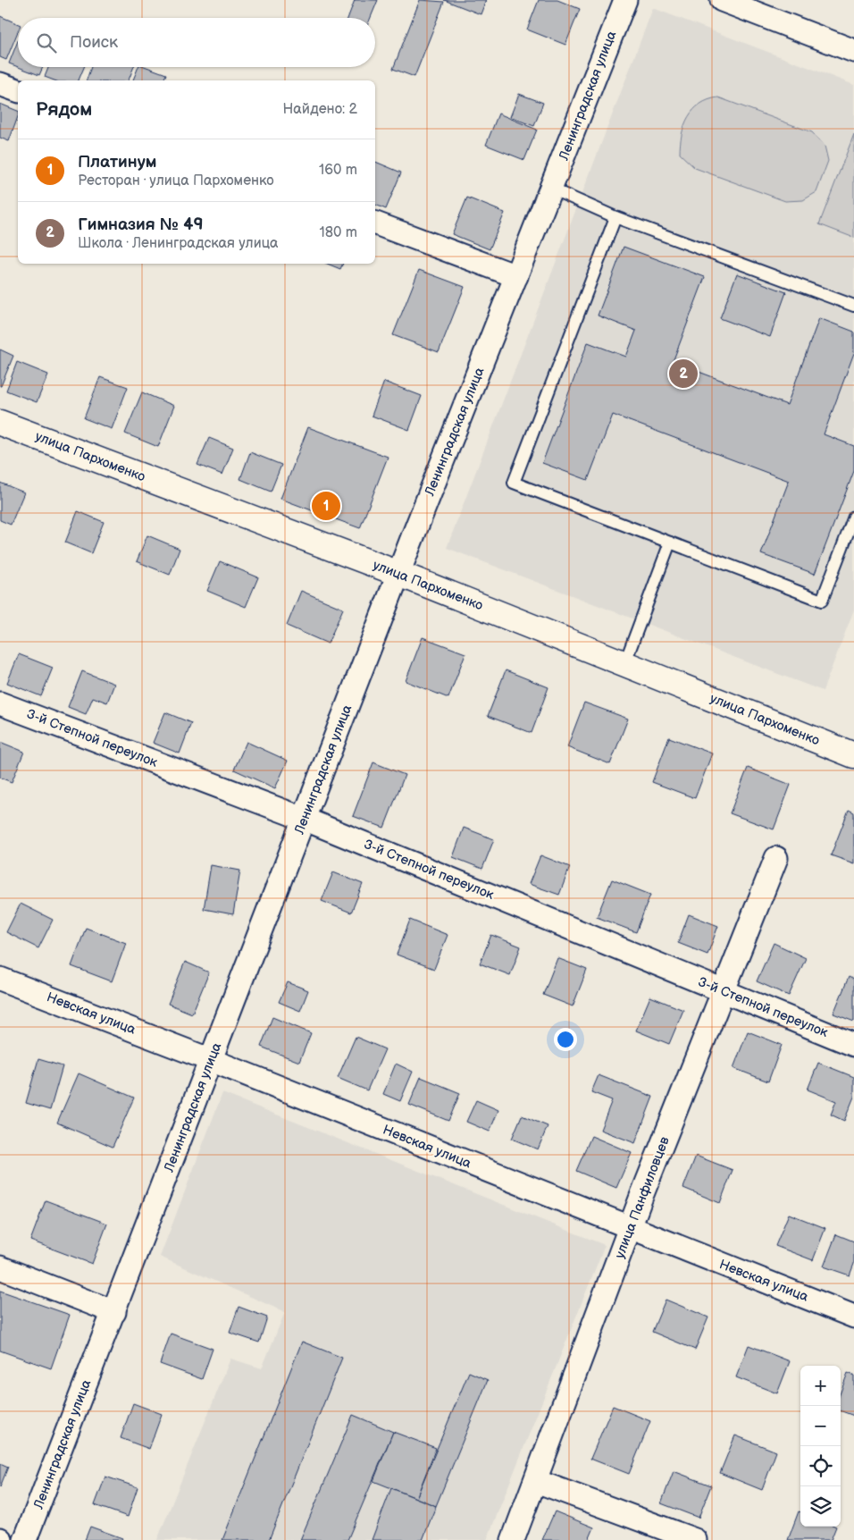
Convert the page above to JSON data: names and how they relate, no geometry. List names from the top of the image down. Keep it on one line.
{"streets":{"street":["Ленинградская улица","улица Пархоменко","3-й Степной переулок","Невская улица","улица Панфиловцев"]},"crossings":[["Ленинградская улица","улица Пархоменко"],["Ленинградская улица","3-й Степной переулок"],["Ленинградская улица","Невская улица"],["3-й Степной переулок","улица Панфиловцев"],["Невская улица","улица Панфиловцев"]],"page":{"search":"Поиск","heading":["Рядом","Найдено: 2"],"list":[{"mark":"1","name":"Платинум","note":"Ресторан · улица Пархоменко","value":"160 m"},{"mark":"2","name":"Гимназия № 49","note":"Школа · Ленинградская улица","value":"180 m"}],"pins":["2","1"],"map_buttons":["+","−"]}}
